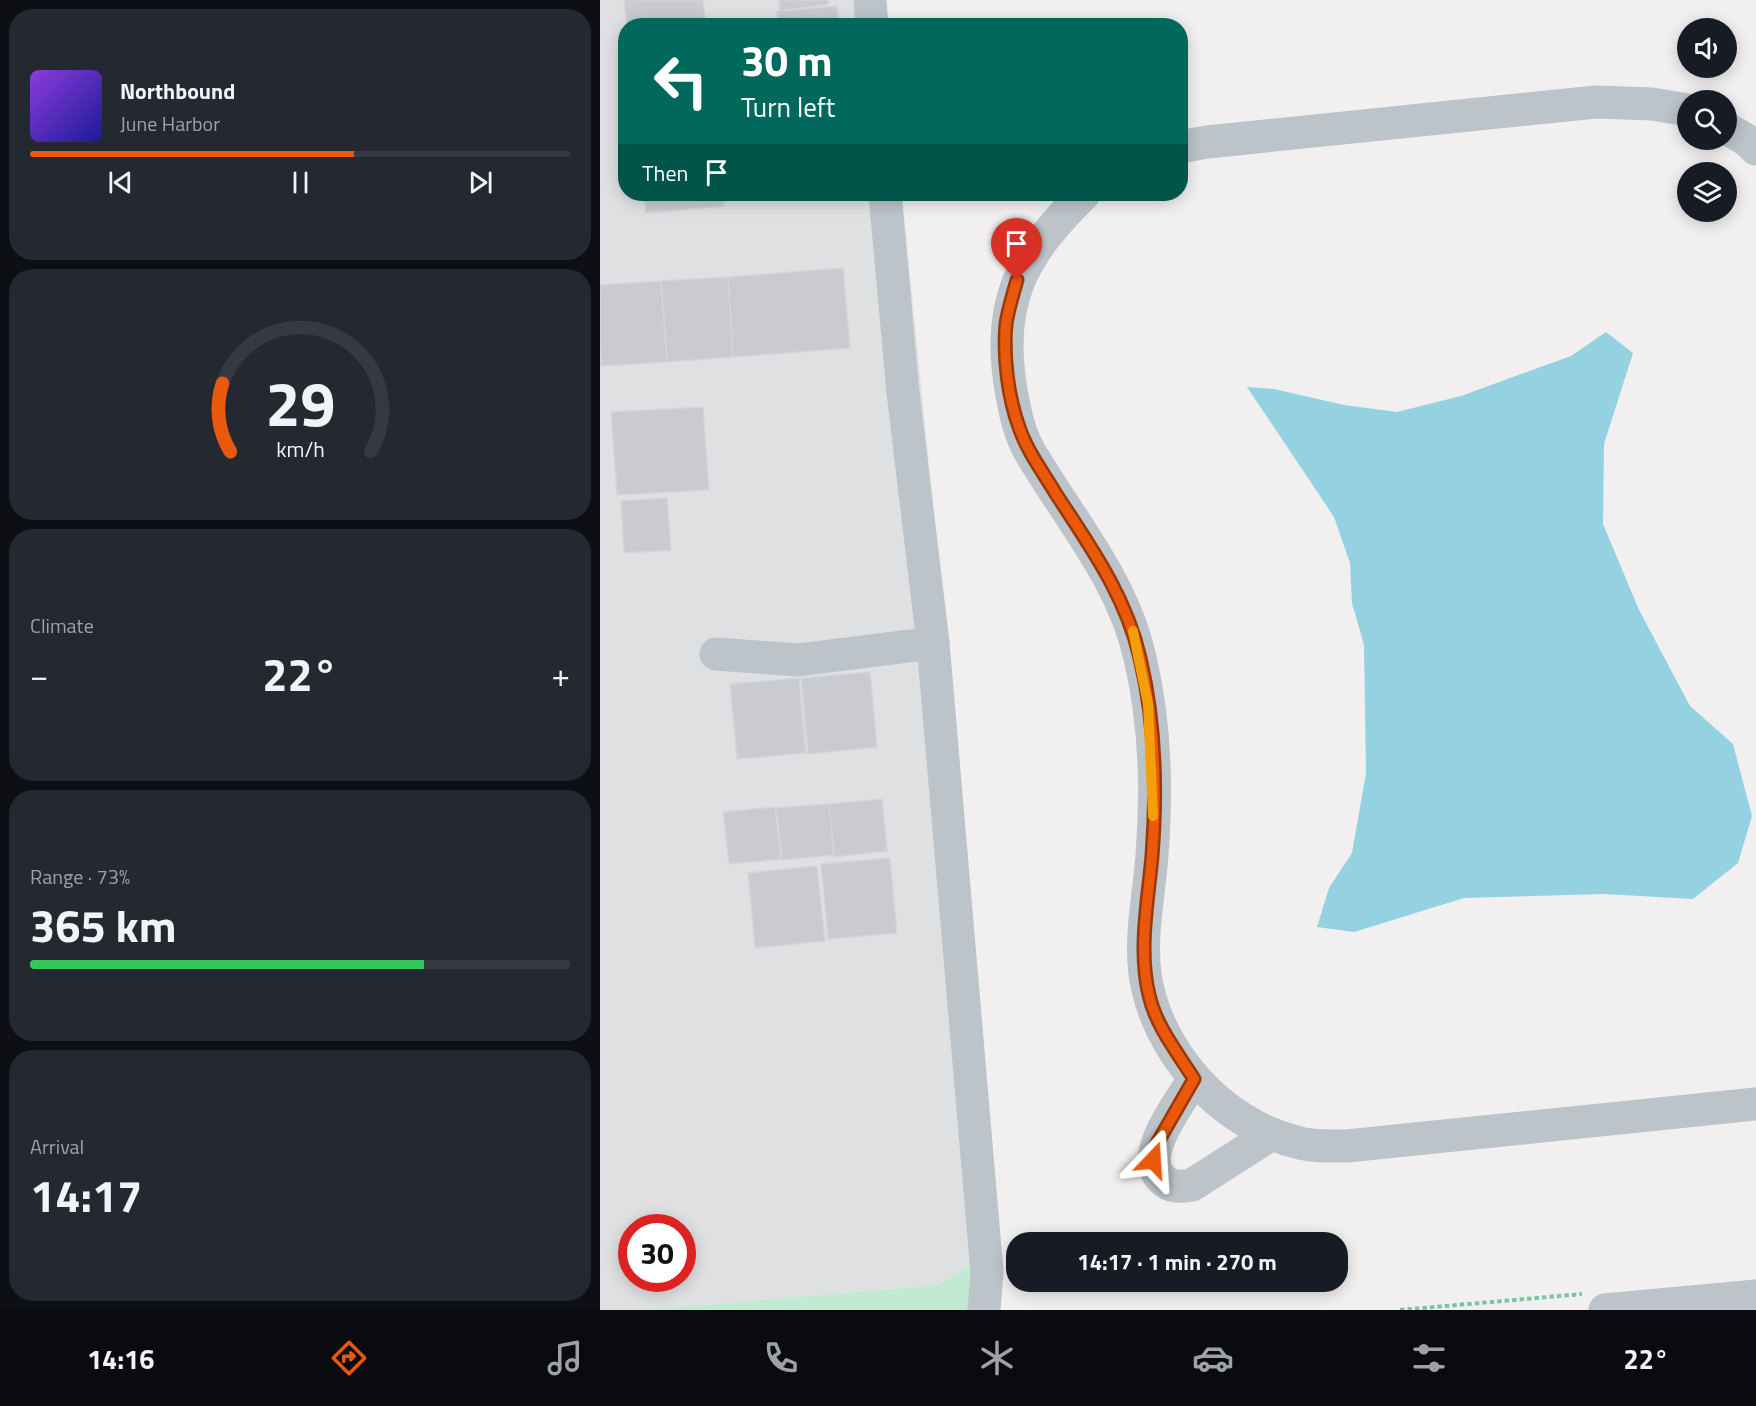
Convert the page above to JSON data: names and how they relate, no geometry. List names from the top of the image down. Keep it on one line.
{"page":{"turn":["30 m","Turn left"],"song":["Northbound","June Harbor"],"then":"Then","tile":["Climate",["Range · 73%","365 km"],["Arrival","14:17"]],"heat":["−","22°","+"],"limit":"30","trip":"14:17 · 1 min · 270 m","tabs":["14:16","22°"],"gauge":["29","km/h"]}}
